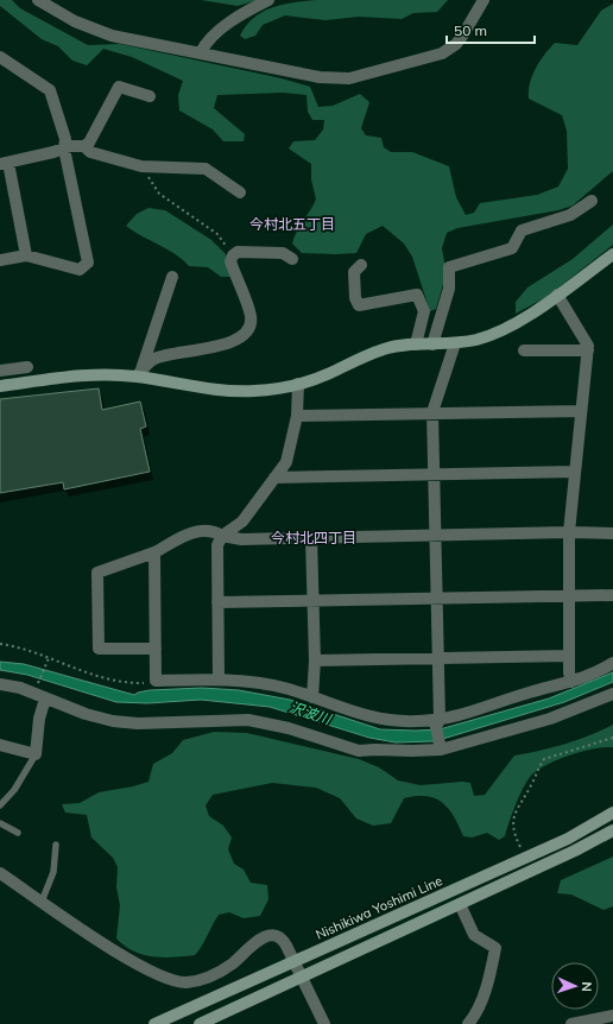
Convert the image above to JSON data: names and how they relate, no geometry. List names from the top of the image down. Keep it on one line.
{"streets":{"main road":["Nishikiwa Yoshimi Line"]},"districts":["今村北五丁目","今村北四丁目"],"water":["沢波川"],"scale_bar":"50 m","north":"right"}
